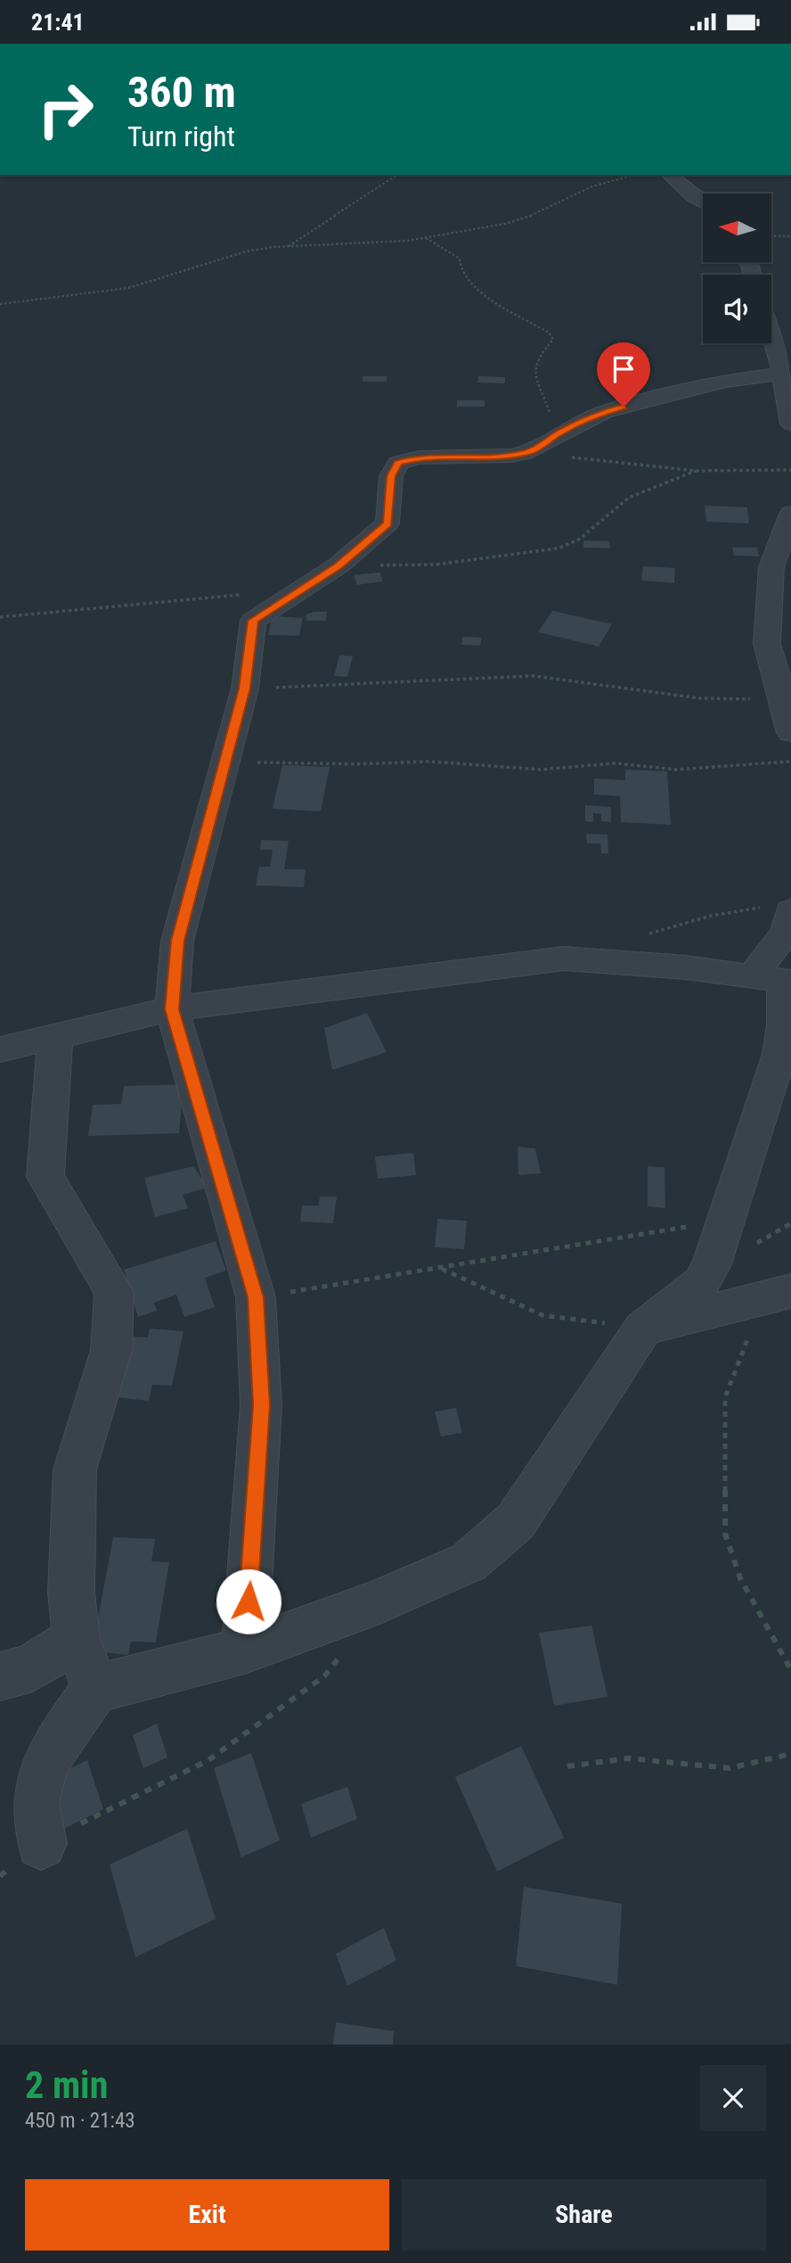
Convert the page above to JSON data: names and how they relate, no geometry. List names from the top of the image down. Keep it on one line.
{"north":"left","page":{"status":"21:41","turn":["360 m","Turn right"],"heading":["2 min","450 m · 21:43"],"buttons":["Exit","Share"]}}
